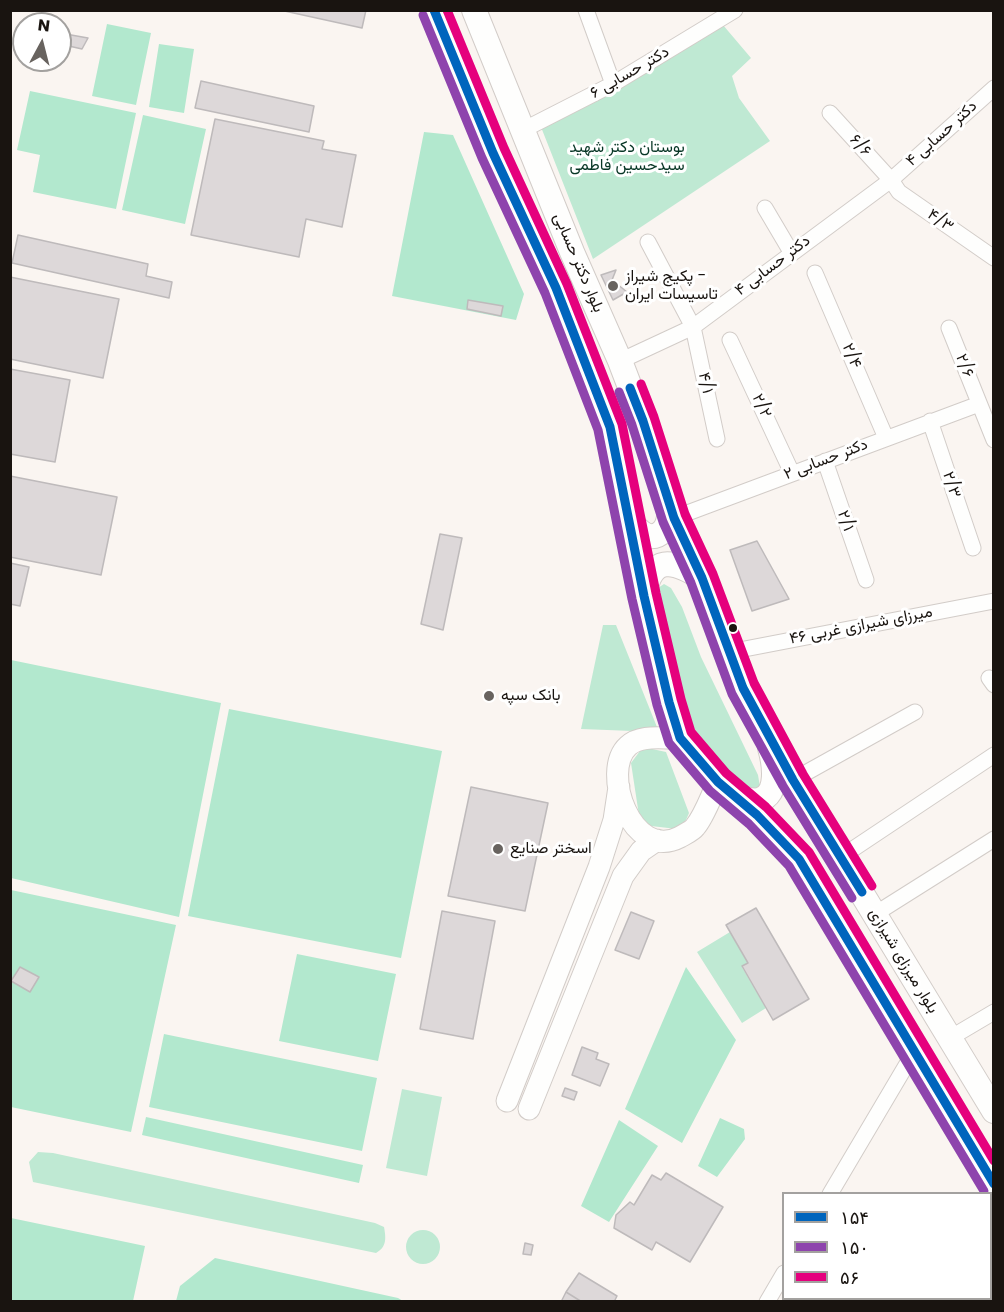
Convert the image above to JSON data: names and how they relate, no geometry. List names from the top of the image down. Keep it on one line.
{"streets":{"main road":["بلوار دکتر حسابی","بلوار میرزای شیرازی"],"street":["۶ دکتر حسابی","۴ دکتر حسابی","۶/۶","۴/۳","دکتر حسابی ۴","۲/۴","۲/۶","۴/۱","۲/۲","دکتر حسابی ۲","۲/۳","۲/۱","میرزای شیرازی غربی ۴۶"]},"crossings":[["۶ دکتر حسابی","بلوار دکتر حسابی"],["۴ دکتر حسابی","۶/۶"],["۴ دکتر حسابی","۴/۳"],["۴ دکتر حسابی","دکتر حسابی ۴"],["۶/۶","۴/۳"],["۶/۶","دکتر حسابی ۴"],["۴/۳","دکتر حسابی ۴"],["بلوار دکتر حسابی","دکتر حسابی ۴"],["بلوار دکتر حسابی","دکتر حسابی ۲"],["بلوار دکتر حسابی","میرزای شیرازی غربی ۴۶"],["بلوار دکتر حسابی","بلوار میرزای شیرازی"],["دکتر حسابی ۴","۴/۱"],["۲/۴","دکتر حسابی ۲"],["۲/۶","دکتر حسابی ۲"],["۲/۲","دکتر حسابی ۲"],["دکتر حسابی ۲","۲/۳"],["دکتر حسابی ۲","۲/۱"]],"parks":["بوستان دکتر شهید سیدحسین فاطمی"],"places":["پکیج شیراز - تاسیسات ایران","بانک سپه","اسختر صنایع"],"lines":["transit line ۱۵۴","transit line ۵۶","transit line ۱۵۰"],"legend":["۱۵۴","۱۵۰","۵۶"],"north":"top"}
